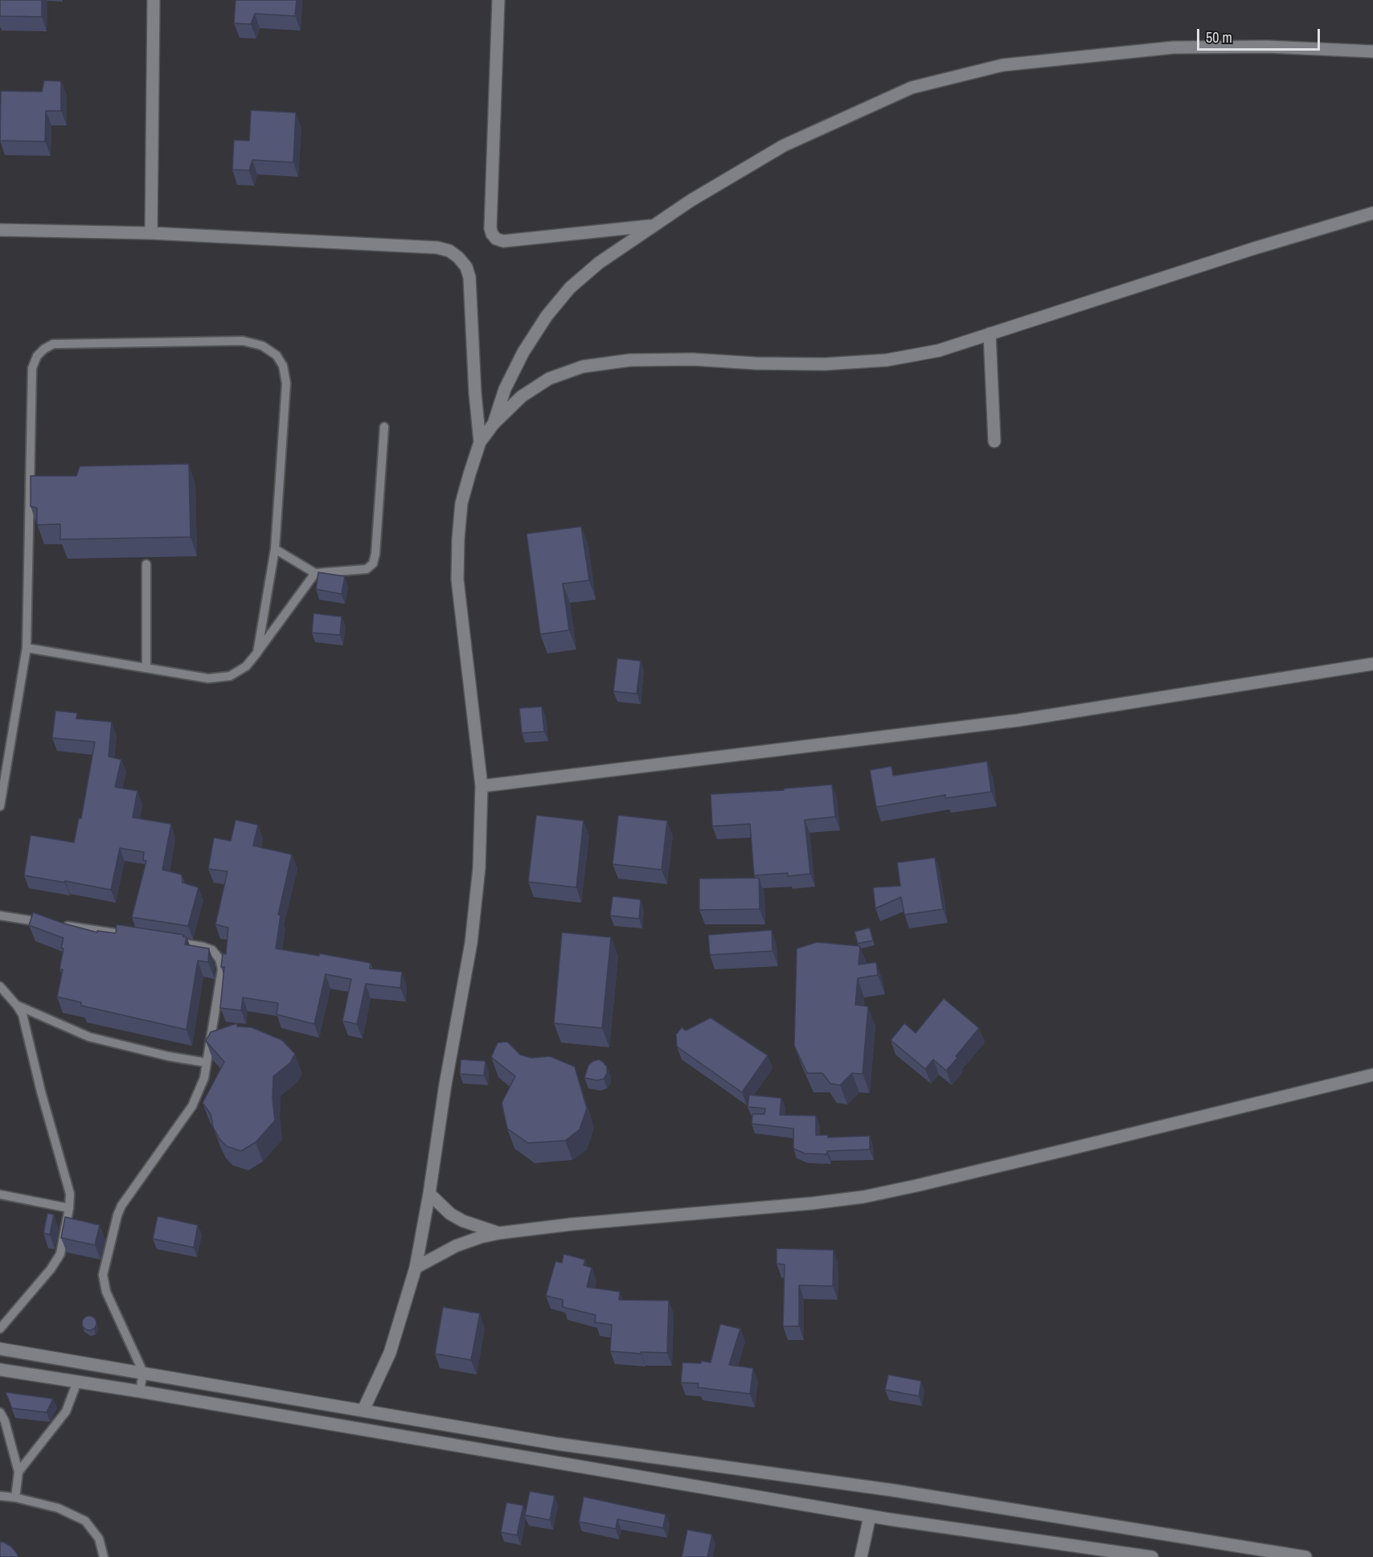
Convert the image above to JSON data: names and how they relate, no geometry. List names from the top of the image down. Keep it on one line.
{"scale_bar":"50 m"}
